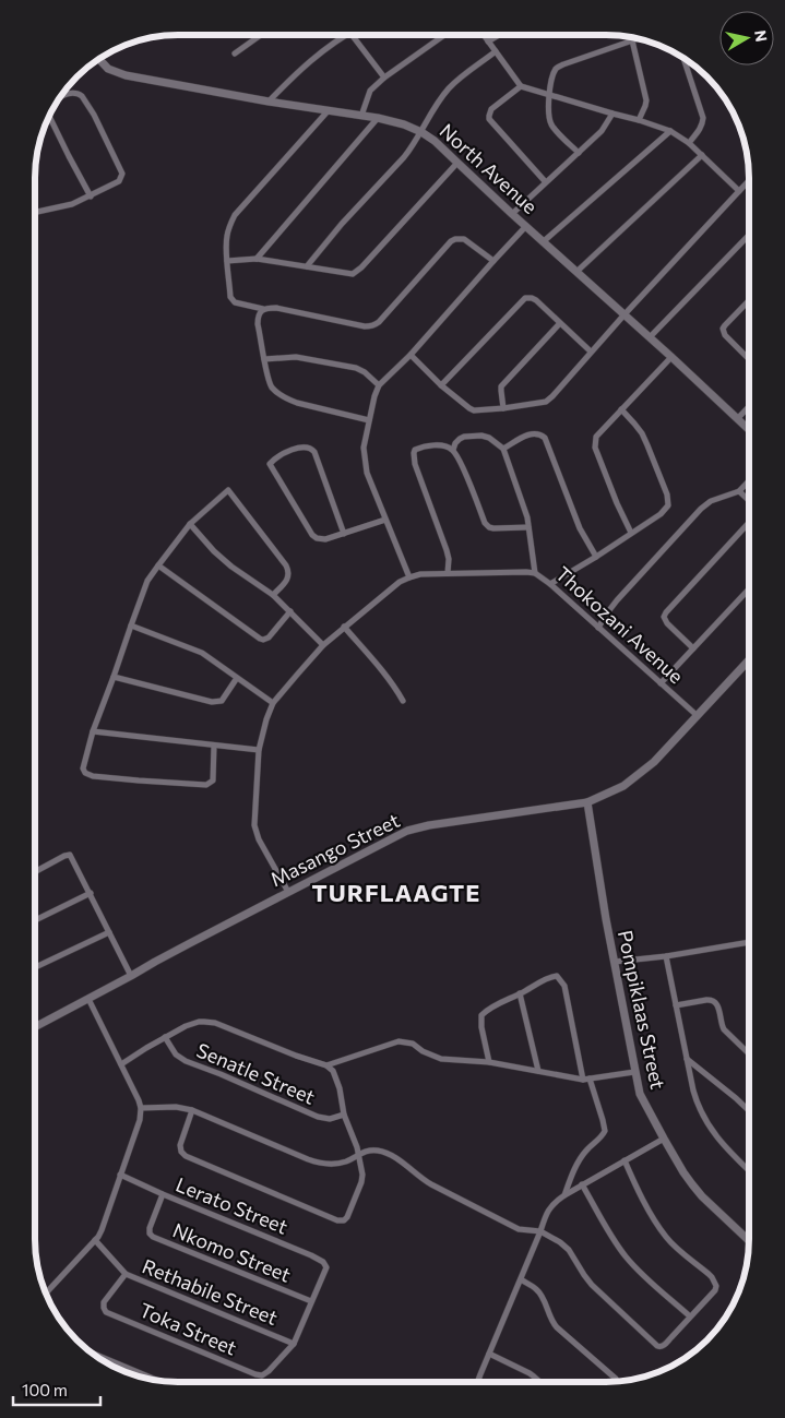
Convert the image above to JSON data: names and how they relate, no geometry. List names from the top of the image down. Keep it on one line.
{"streets":{"street":["North Avenue","Thokozani Avenue","Masango Street","Pompiklaas Street","Senatle Street","Lerato Street","Nkomo Street","Rethabile Street","Toka Street"]},"crossings":[["Thokozani Avenue","Masango Street"],["Masango Street","Pompiklaas Street"],["Lerato Street","Nkomo Street"],["Rethabile Street","Toka Street"]],"districts":["TURFLAAGTE"],"scale_bar":"100 m","north":"right"}
